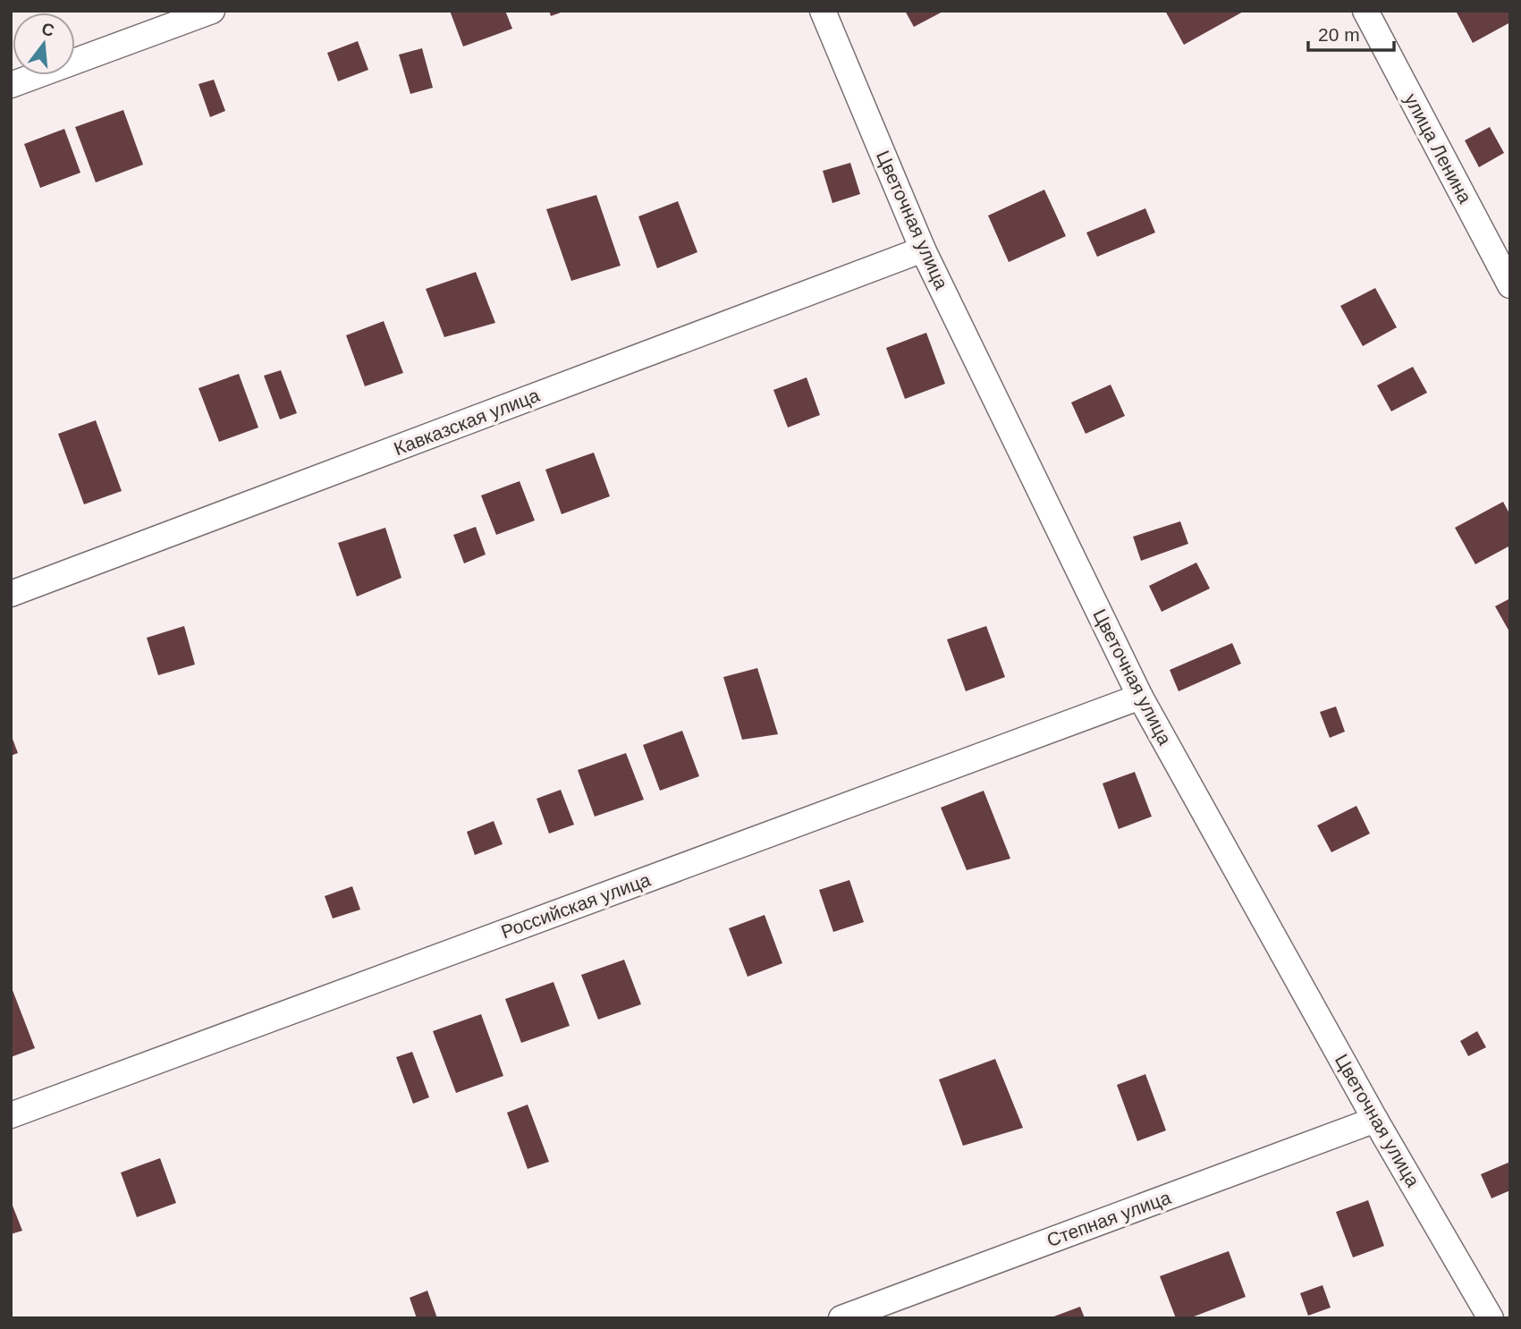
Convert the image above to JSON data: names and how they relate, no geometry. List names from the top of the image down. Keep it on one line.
{"streets":{"street":["улица Ленина","Цветочная улица","Кавказская улица","Российская улица","Степная улица"]},"crossings":[["Цветочная улица","Кавказская улица"],["Цветочная улица","Российская улица"],["Цветочная улица","Степная улица"]],"scale_bar":"20 m","north":"top"}
